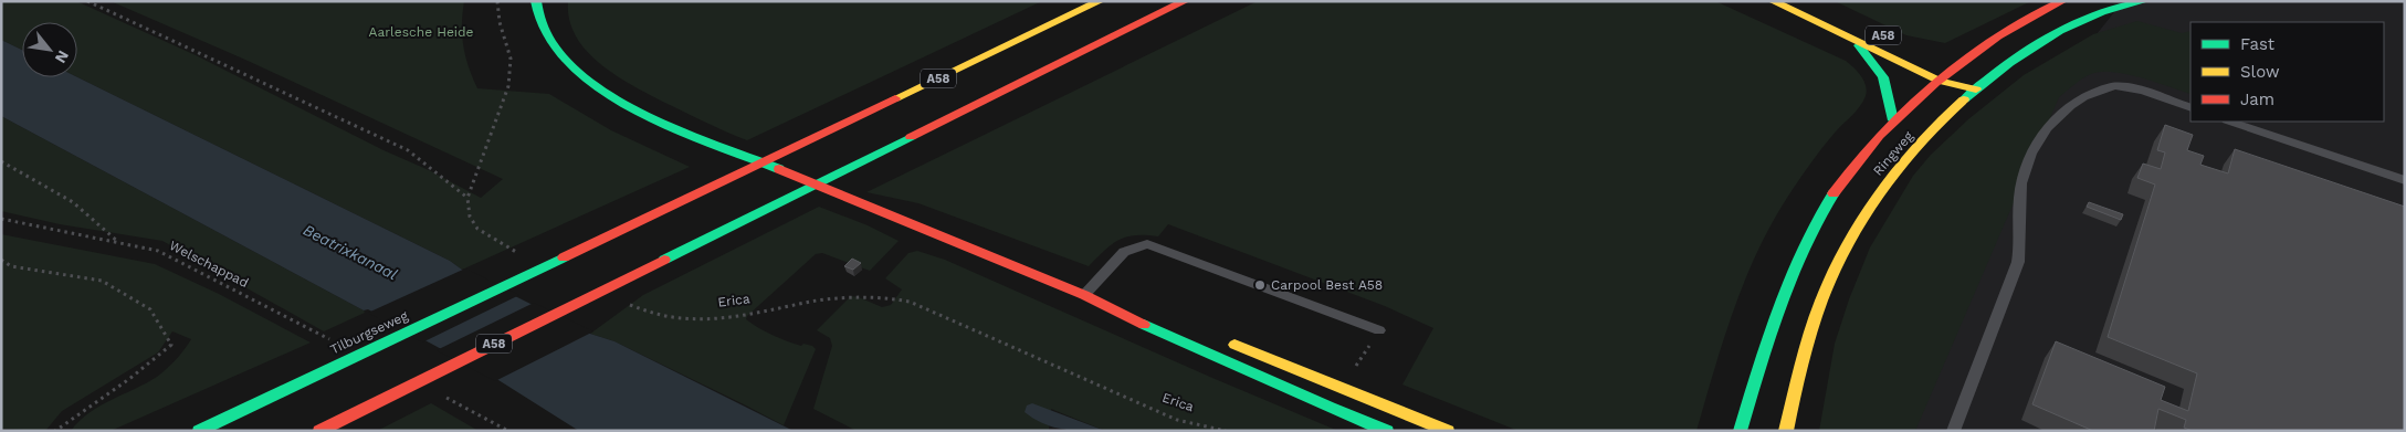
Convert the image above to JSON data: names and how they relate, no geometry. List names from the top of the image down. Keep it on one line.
{"streets":{"main road":["A58","Ringweg","Tilburgseweg"],"path":["Welschappad","Erica"]},"crossings":[["A58","Ringweg"]],"water":["Beatrixkanaal"],"parks":["Aarlesche Heide"],"places":["Carpool Best A58"],"legend":["Fast","Slow","Jam"],"north":"bottom right"}
